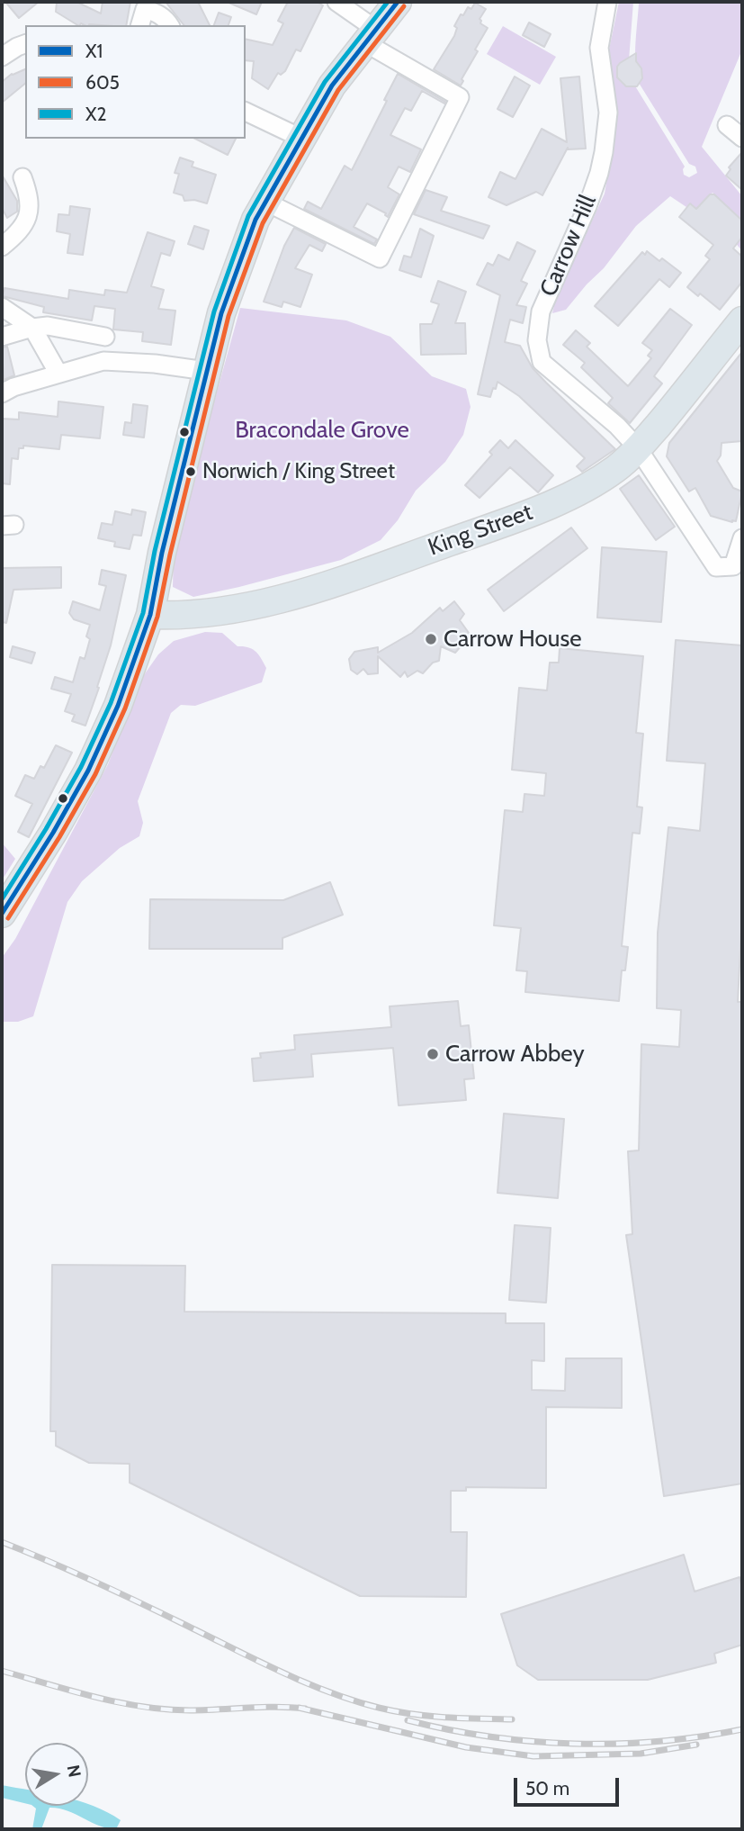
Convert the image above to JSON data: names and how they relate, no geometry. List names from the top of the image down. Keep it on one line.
{"streets":{"main road":["King Street"],"street":["Carrow Hill"]},"crossings":[["Carrow Hill","King Street"]],"parks":["Bracondale Grove"],"places":["Norwich / King Street","Carrow House","Carrow Abbey"],"lines":["transit line X1","transit line X2","transit line 605"],"legend":["X1","605","X2"],"scale_bar":"50 m","north":"right"}
